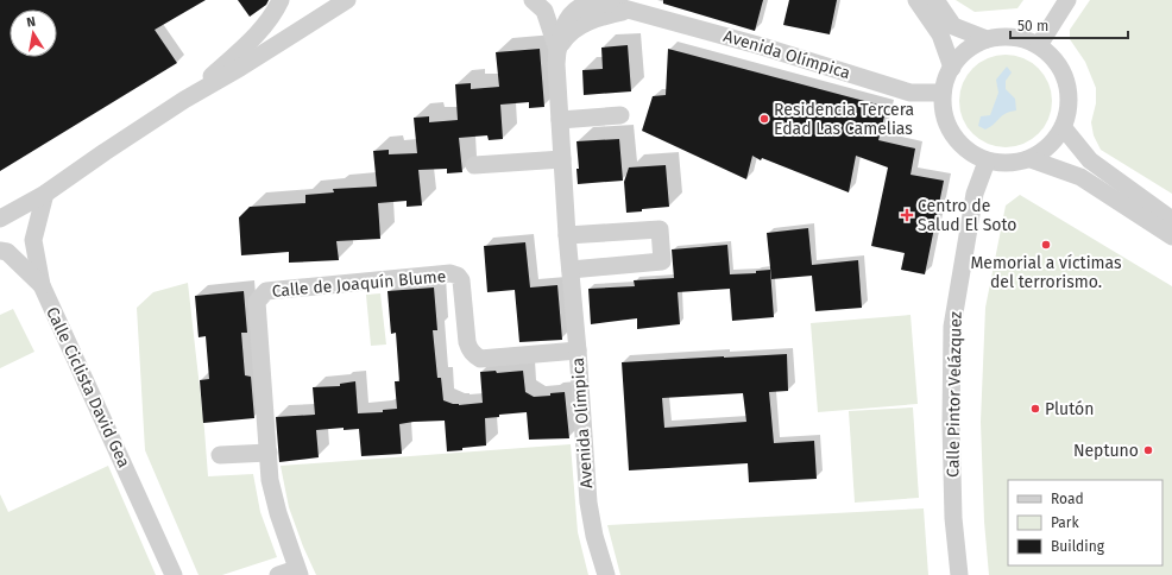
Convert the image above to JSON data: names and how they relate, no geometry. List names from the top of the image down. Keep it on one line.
{"streets":{"street":["Avenida Olímpica","Calle de Joaquín Blume","Calle Ciclista David Gea","Calle Pintor Velázquez"]},"crossings":[["Avenida Olímpica","Calle de Joaquín Blume"],["Avenida Olímpica","Calle Pintor Velázquez"]],"places":{"other":["Residencia Tercera Edad Las Camelias","Memorial a víctimas del terrorismo.","Plutón","Neptuno"],"health":["Centro de Salud El Soto"]},"legend":["Road","Park","Building"],"scale_bar":"50 m","north":"top"}
